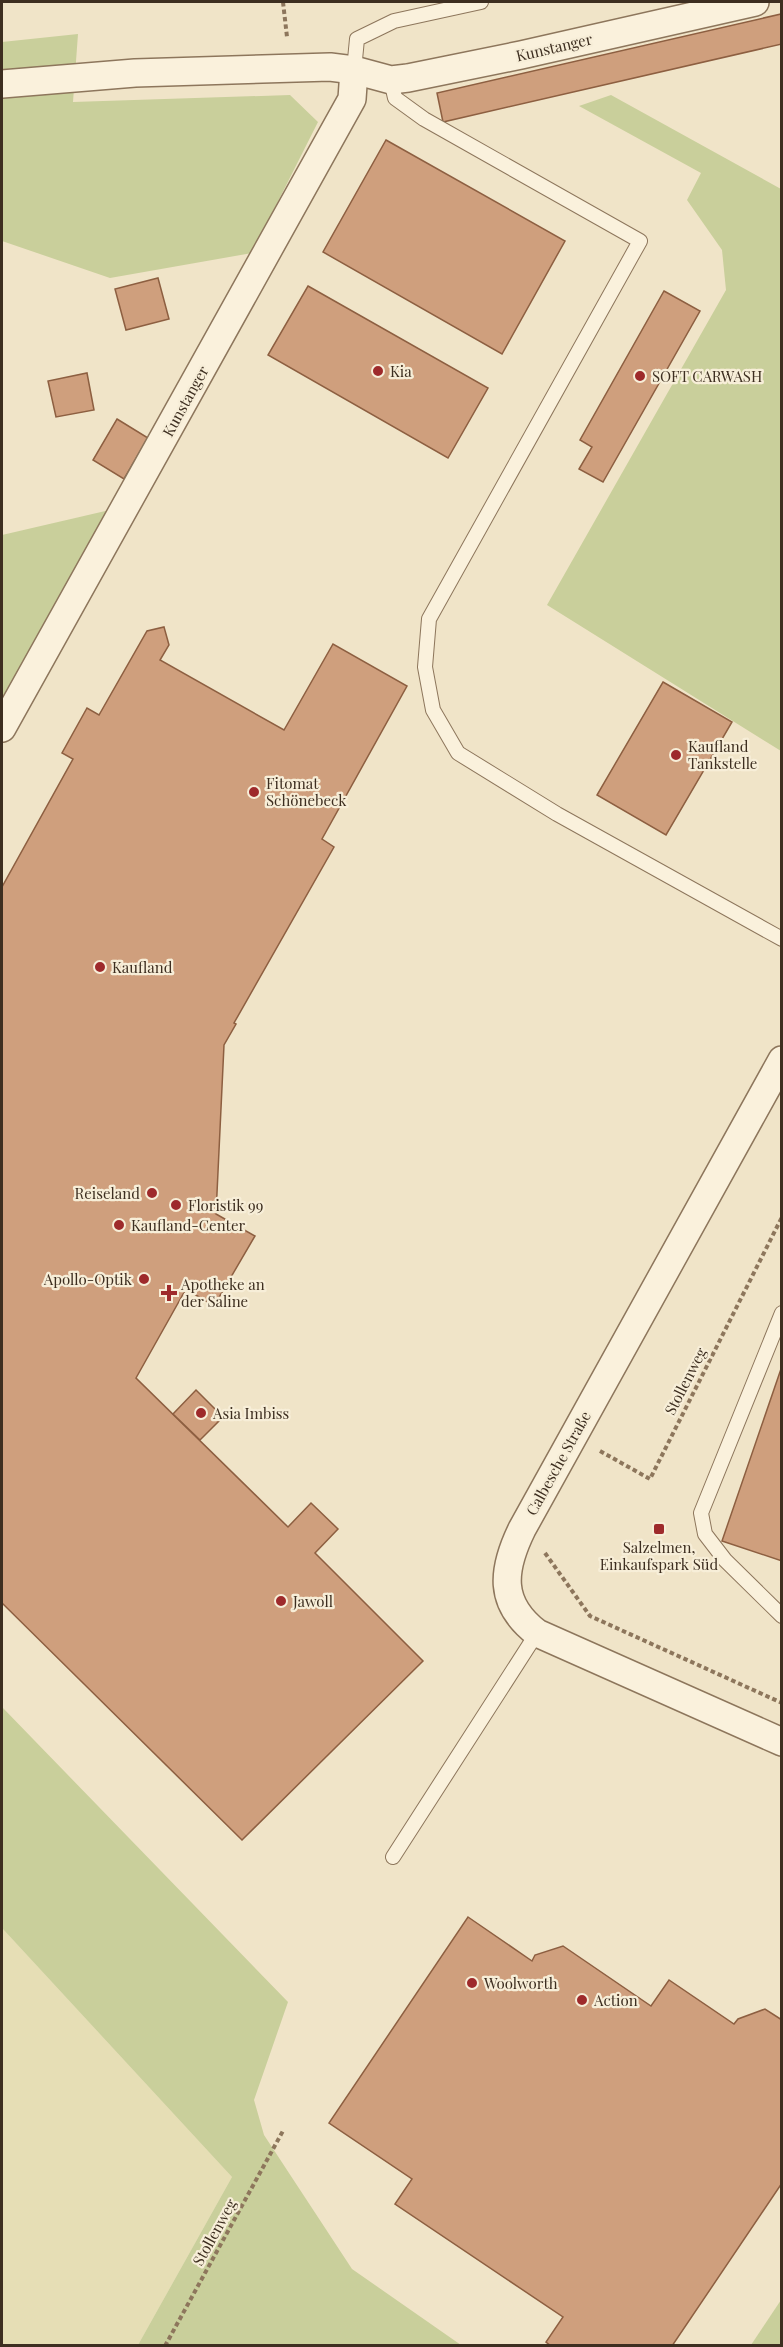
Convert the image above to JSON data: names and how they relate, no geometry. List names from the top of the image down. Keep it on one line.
{"streets":{"street":["Kunstanger","Calbesche Straße"],"path":["Stollenweg"]},"crossings":[["Stollenweg","Calbesche Straße"]],"places":{"other":["Kia","SOFT CARWASH","Kaufland Tankstelle","Fitomat Schönebeck","Kaufland","Reiseland","Floristik 99","Kaufland-Center","Apollo-Optik","Asia Imbiss","Jawoll","Woolworth","Action"],"health":["Apotheke an der Saline"],"transit":["Salzelmen, Einkaufspark Süd"]}}
